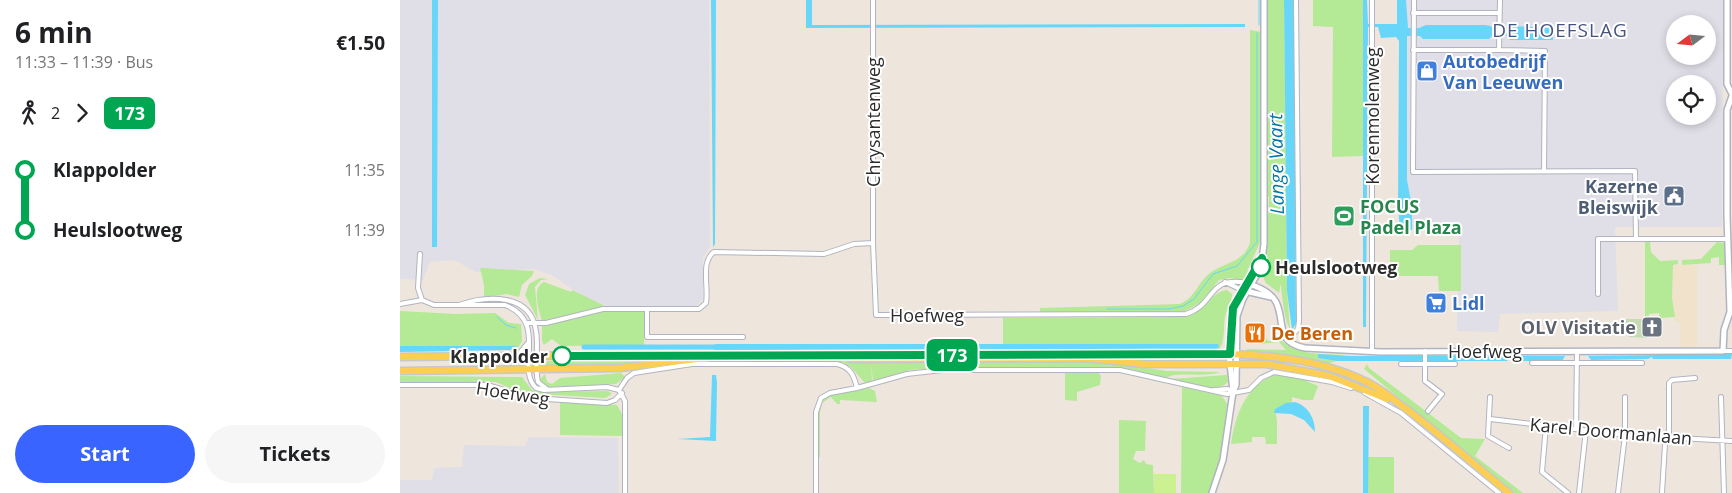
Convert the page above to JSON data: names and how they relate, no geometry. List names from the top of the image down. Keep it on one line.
{"streets":{"main road":["Hoefweg"],"street":["Korenmolenweg","Chrysantenweg","Karel Doormanlaan"]},"crossings":[["Korenmolenweg","Hoefweg"],["Chrysantenweg","Hoefweg"]],"districts":["DE HOEFSLAG"],"water":["Lange Vaart"],"places":{"shop":["Autobedrijf Van Leeuwen"],"public building":["Kazerne Bleiswijk"],"sports":["FOCUS Padel Plaza"],"other":["Heulslootweg","Klappolder"],"supermarket":["Lidl"],"church":["OLV Visitatie"],"restaurant":["De Beren"]},"lines":["bus line 173"],"north":"left","page":{"heading":["6 min","11:33 – 11:39 · Bus","€1.50"],"on_map":"173","legs":["2","173"],"list":[{"name":"Klappolder","value":"11:35"},{"name":"Heulslootweg","value":"11:39"}],"buttons":["Start","Tickets"]}}
